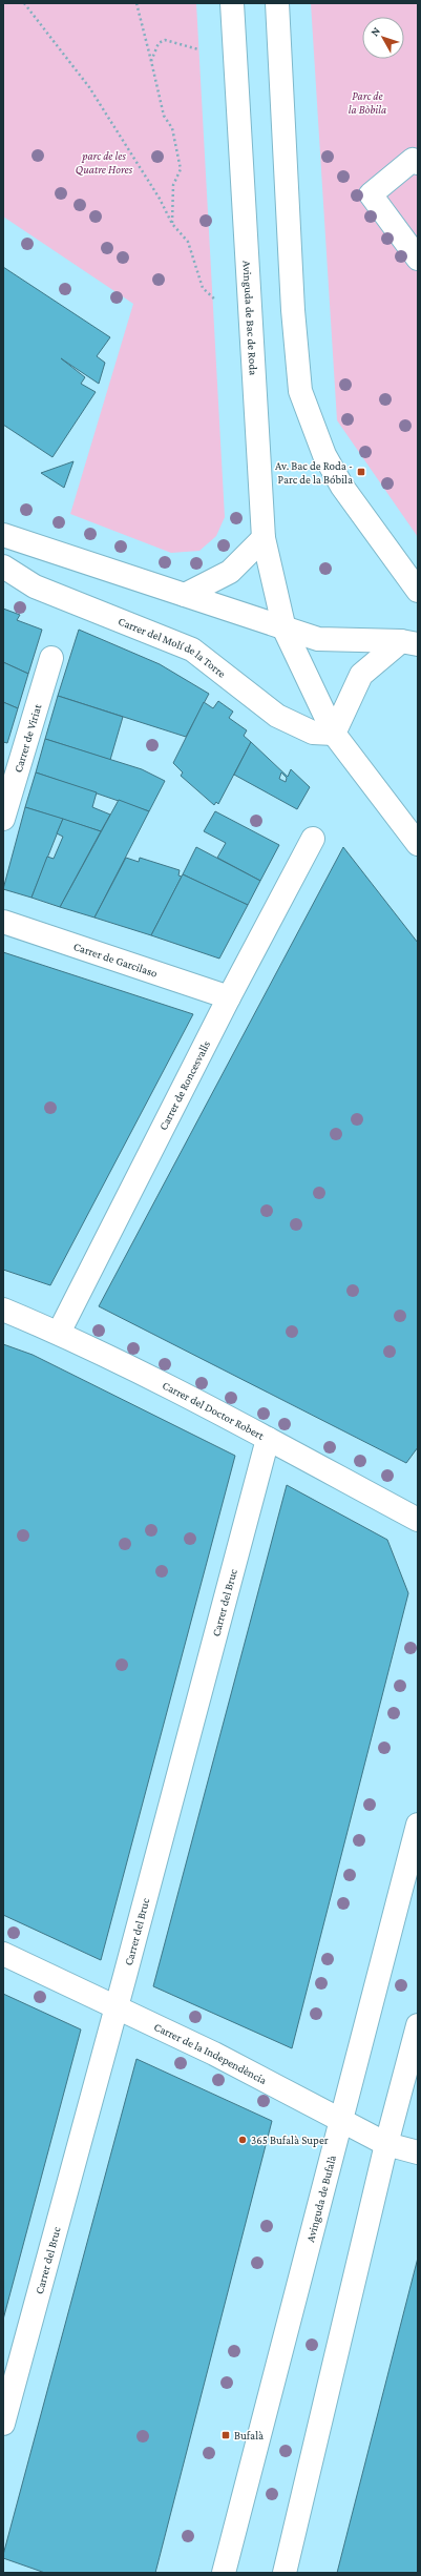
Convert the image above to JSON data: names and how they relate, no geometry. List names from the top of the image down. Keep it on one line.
{"streets":{"street":["Avinguda de Bac de Roda","Carrer del Molí de la Torre","Carrer de Viriat","Carrer de Garcilaso","Carrer de Roncesvalls","Carrer del Doctor Robert","Carrer del Bruc","Carrer de la Independència","Avinguda de Bufalà"]},"crossings":[["Carrer de Garcilaso","Carrer de Roncesvalls"],["Carrer de Roncesvalls","Carrer del Doctor Robert"],["Carrer del Doctor Robert","Carrer del Bruc"],["Carrer del Bruc","Carrer de la Independència"],["Carrer de la Independència","Avinguda de Bufalà"]],"parks":["Parc de la Bòbila","parc de les Quatre Hores"],"places":{"transit":["Av. Bac de Roda - Parc de la Bóbila","Bufalà"],"other":["365 Bufalà Super"]},"north":"top left"}
